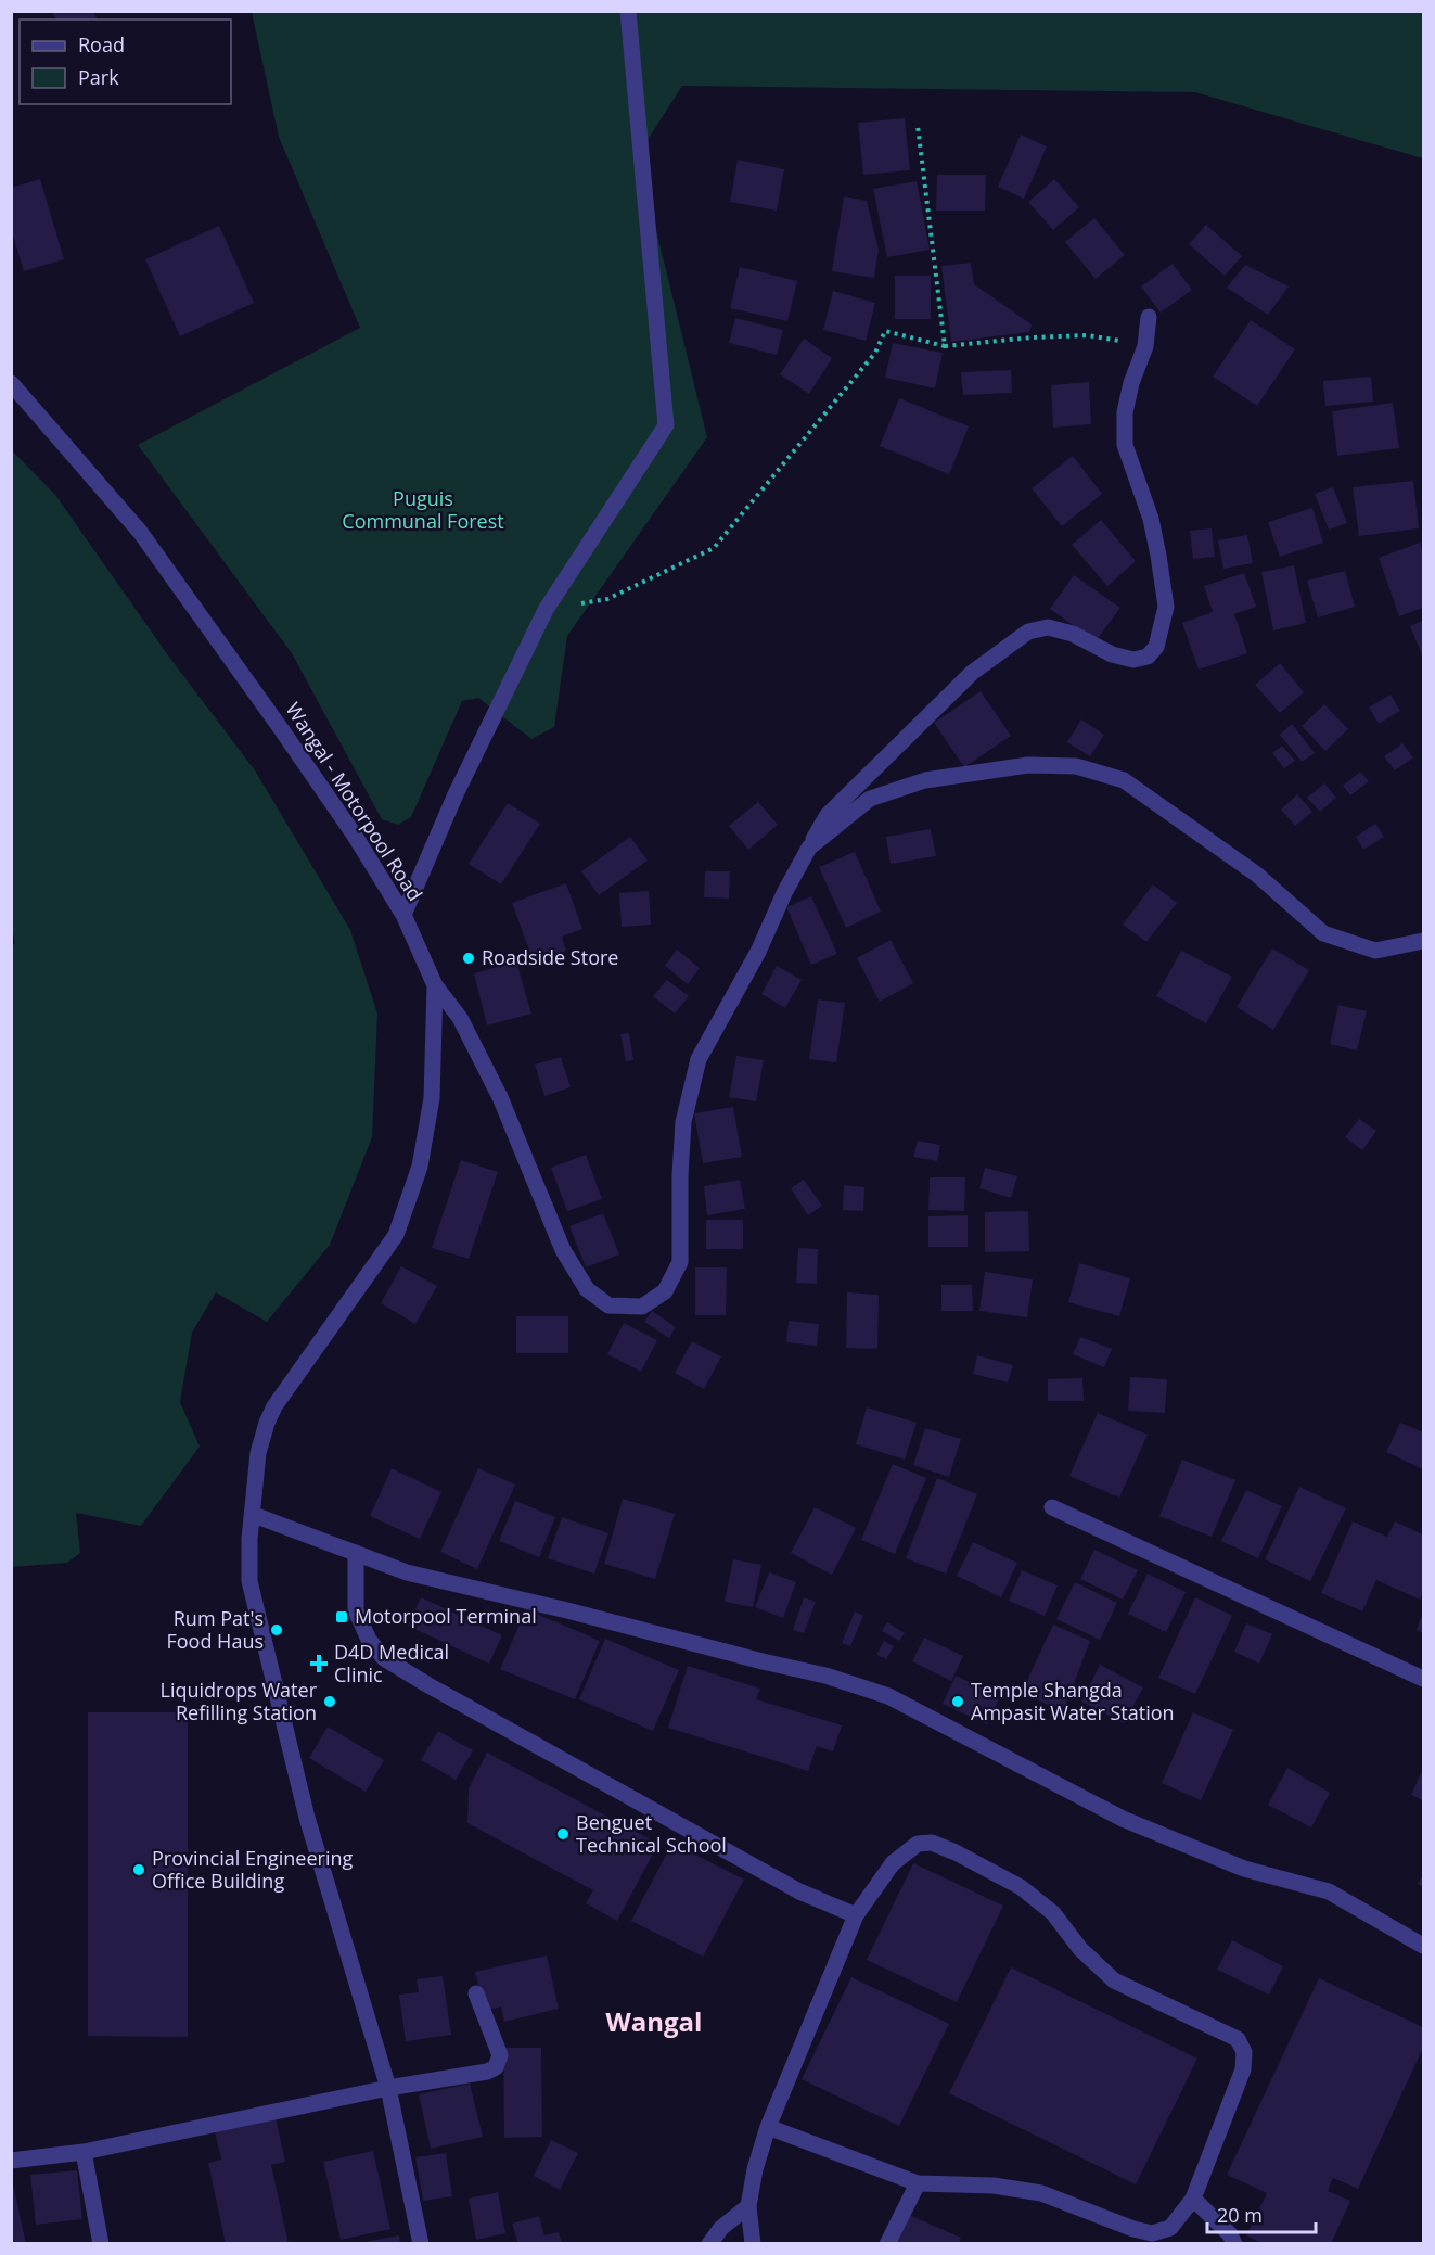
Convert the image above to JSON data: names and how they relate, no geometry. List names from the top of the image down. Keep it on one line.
{"streets":{"street":["Wangal - Motorpool Road"]},"districts":["Wangal"],"parks":["Puguis Communal Forest"],"places":{"other":["Roadside Store","Rum Pat's Food Haus","Liquidrops Water Refilling Station","Temple Shangda Ampasit Water Station","Benguet Technical School","Provincial Engineering Office Building"],"transit":["Motorpool Terminal"],"health":["D4D Medical Clinic"]},"legend":["Road","Park"],"scale_bar":"20 m"}
